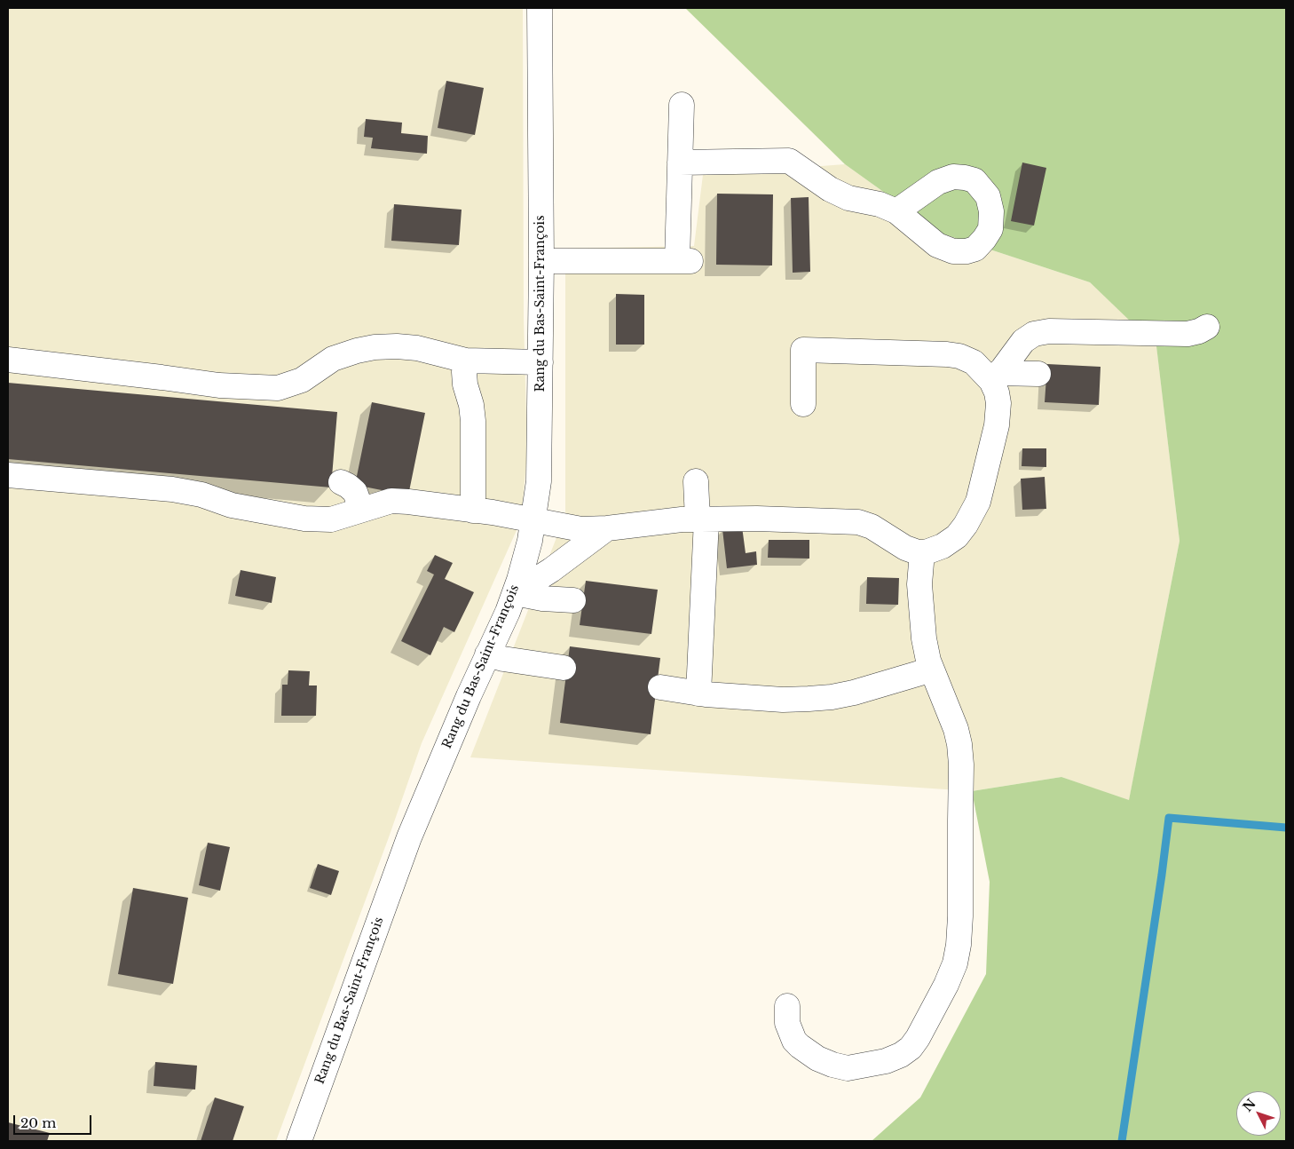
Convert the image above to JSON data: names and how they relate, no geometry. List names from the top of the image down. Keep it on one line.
{"streets":{"street":["Rang du Bas-Saint-François"]},"scale_bar":"20 m","north":"top left"}
